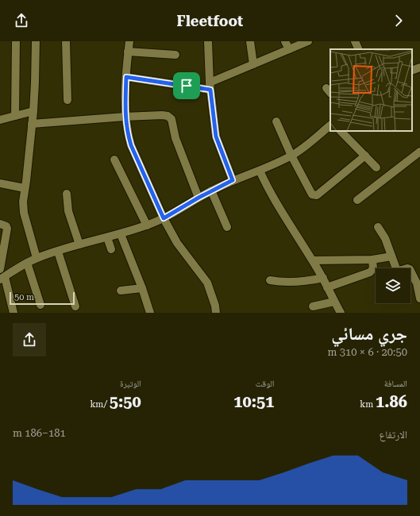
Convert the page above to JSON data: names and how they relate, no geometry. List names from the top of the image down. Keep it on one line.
{"scale_bar":"50 m","page":{"header":"Fleetfoot","scale":"50 m","heading":["جري مسائي","20:50 · 6 × 310 m"],"stats":[["المسافة","1.86 km"],["الوقت","10:51"],["الوتيرة","5:50 /km"]],"chart":["الارتفاع","181–186 m"]}}
